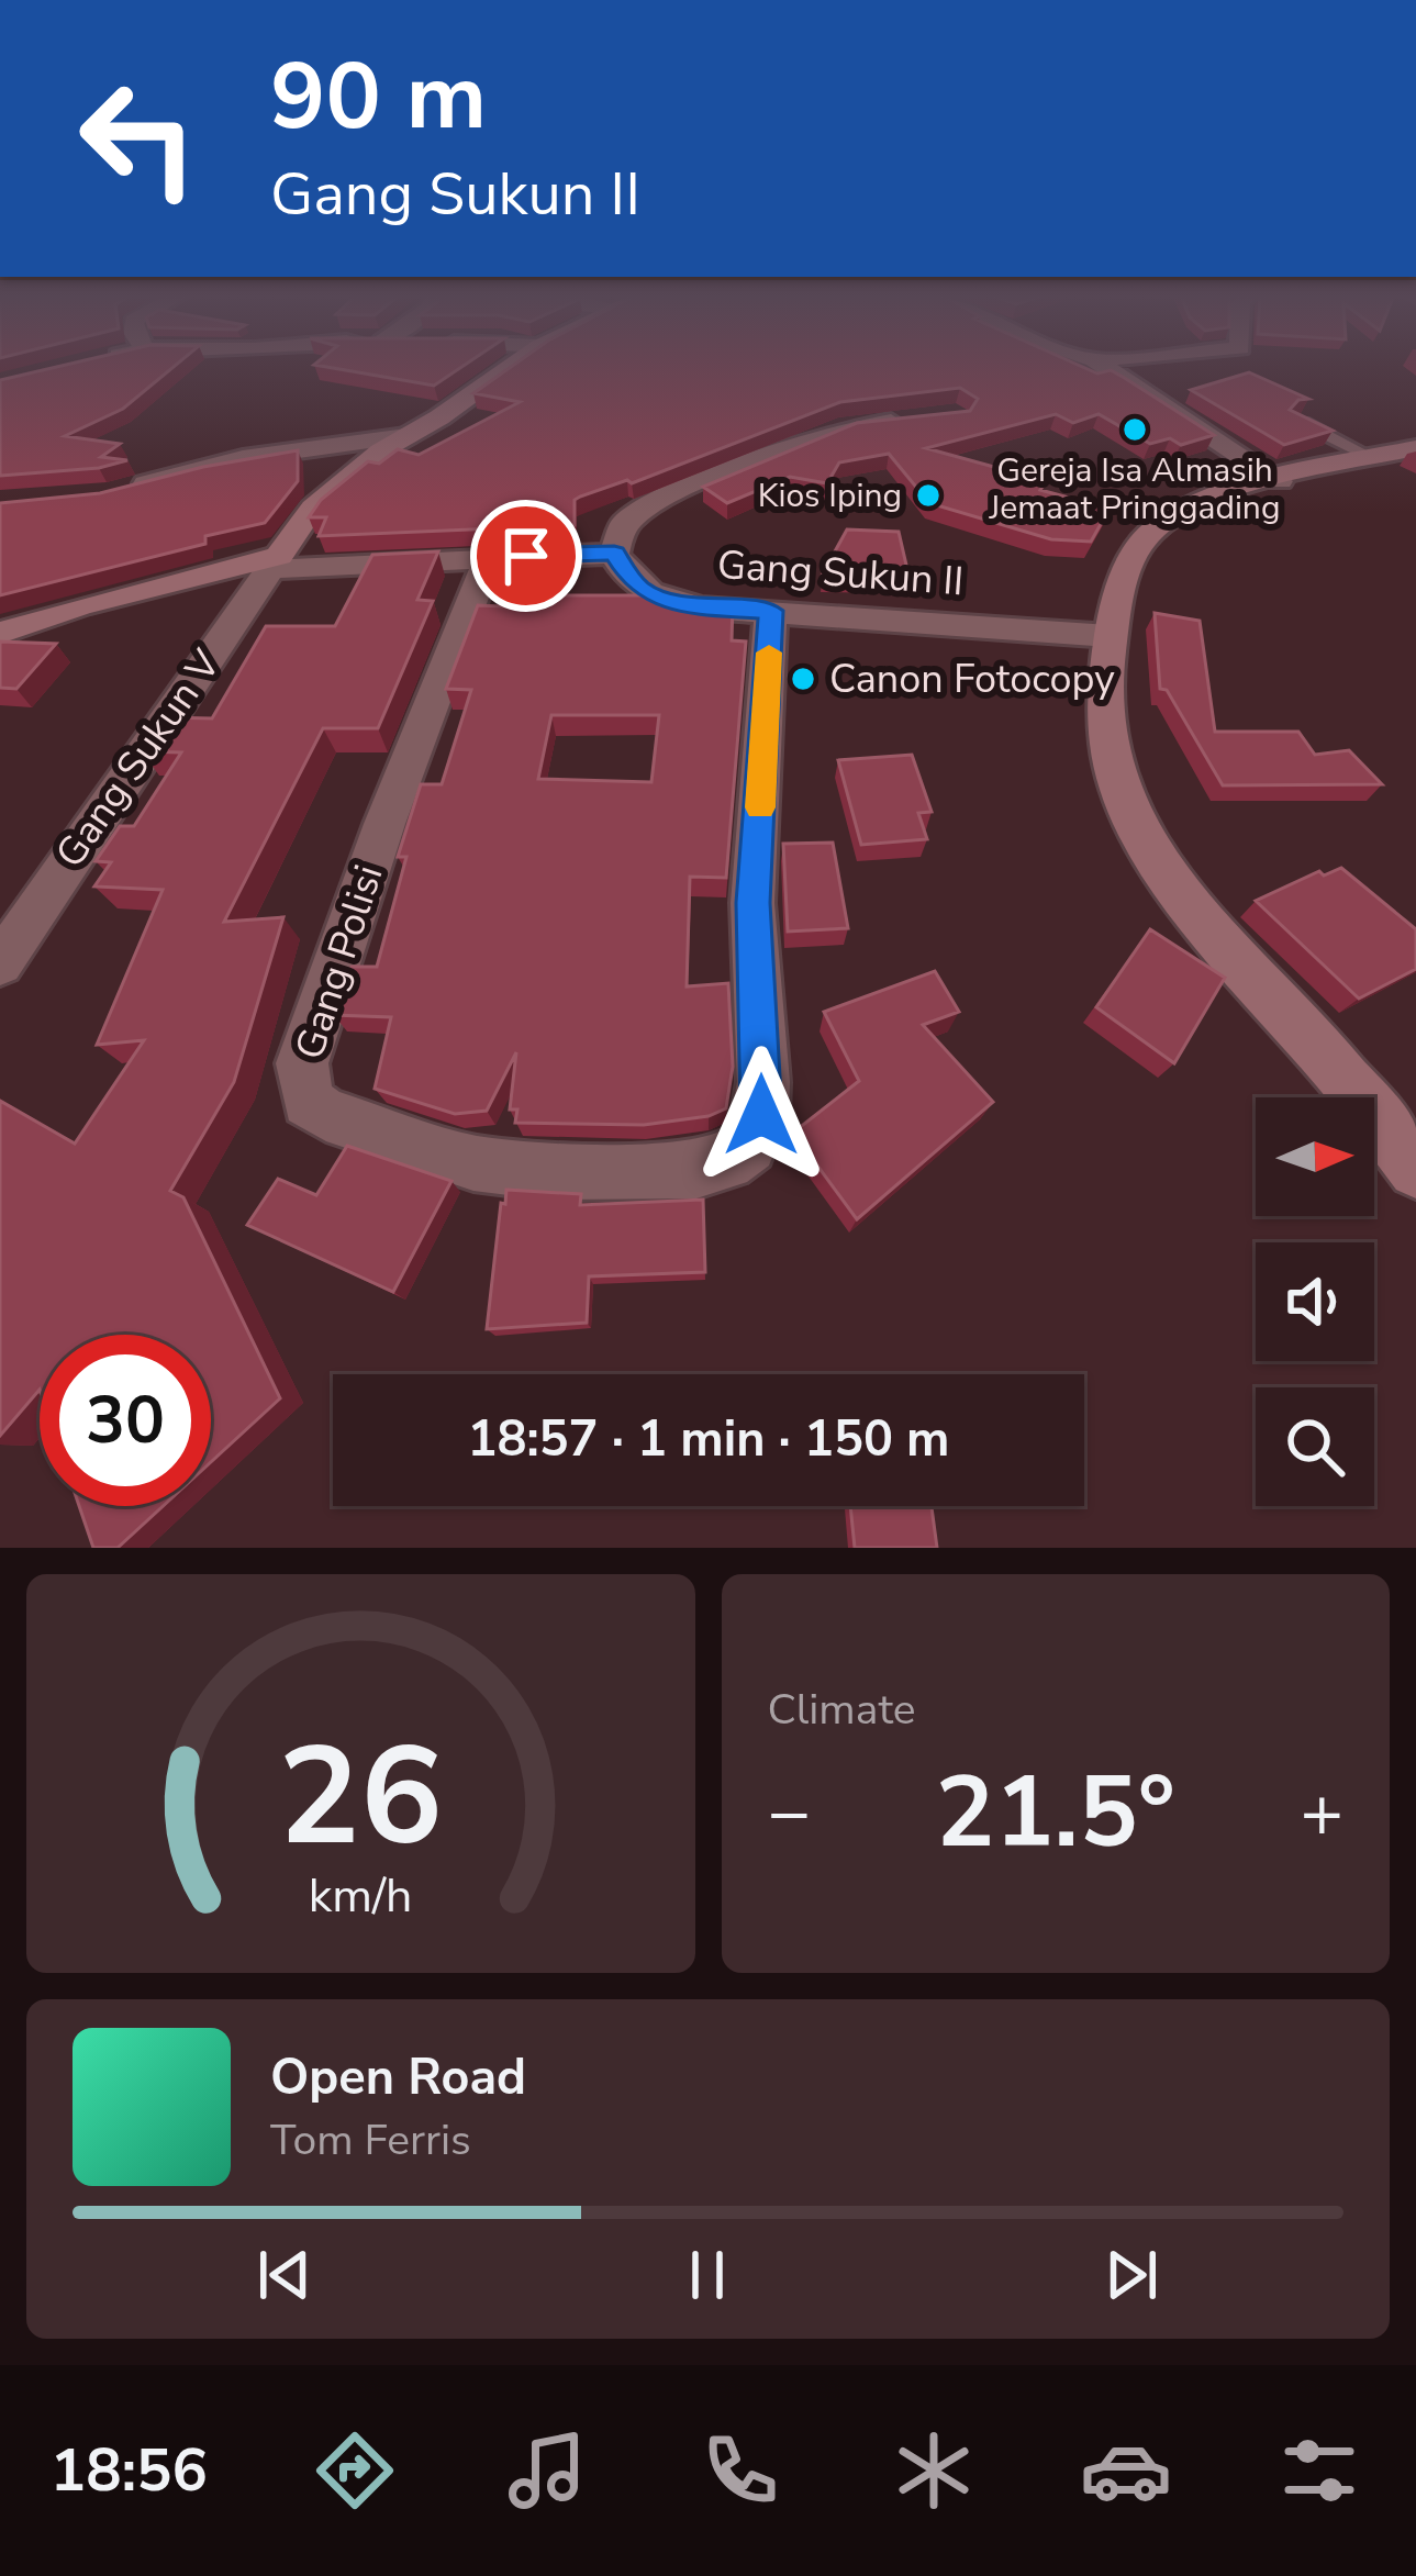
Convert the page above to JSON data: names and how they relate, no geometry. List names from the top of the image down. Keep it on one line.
{"streets":{"street":["Gang Sukun II","Gang Sukun V","Gang Polisi"]},"crossings":[["Gang Sukun II","Gang Polisi"]],"places":["Gereja Isa Almasih Jemaat Pringgading","Kios Iping","Canon Fotocopy"],"north":"right","page":{"turn":["90 m","Gang Sukun II"],"limit":"30","trip":"18:57 · 1 min · 150 m","tile":"Climate","heat":["−","21.5°","+"],"song":["Open Road","Tom Ferris"],"tabs":"18:56","gauge":["26","km/h"]}}
